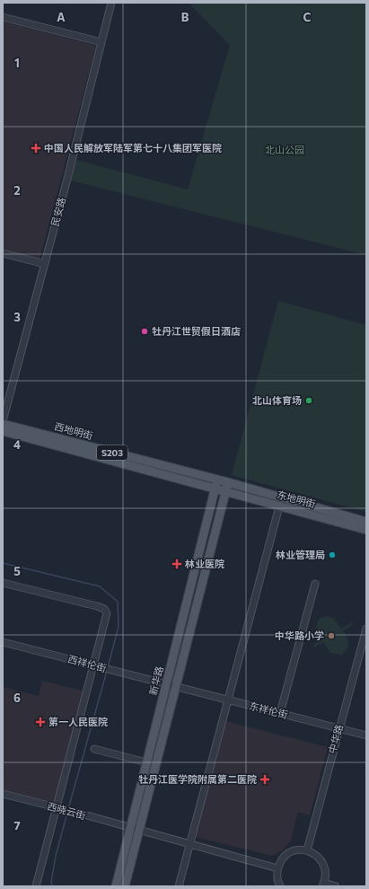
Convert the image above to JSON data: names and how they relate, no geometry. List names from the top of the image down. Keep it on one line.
{"streets":{"main road":["西地明街","S203","东地明街","新华路"],"street":["民安路","西祥伦街","东祥伦街","中华路","西晓云街"]},"crossings":[["西地明街","东地明街"],["西地明街","新华路"],["东地明街","新华路"],["西祥伦街","新华路"],["西祥伦街","东祥伦街"],["新华路","东祥伦街"],["新华路","西晓云街"],["东祥伦街","中华路"]],"parks":["北山公园"],"places":{"health":["中国人民解放军陆军第七十八集团军医院","林业医院","第一人民医院","牡丹江医学院附属第二医院"],"other":["牡丹江世贸假日酒店","北山体育场","林业管理局","中华路小学"]},"grid":{"columns":["A","B","C"],"rows":["1","2","3","4","5","6","7"]}}
